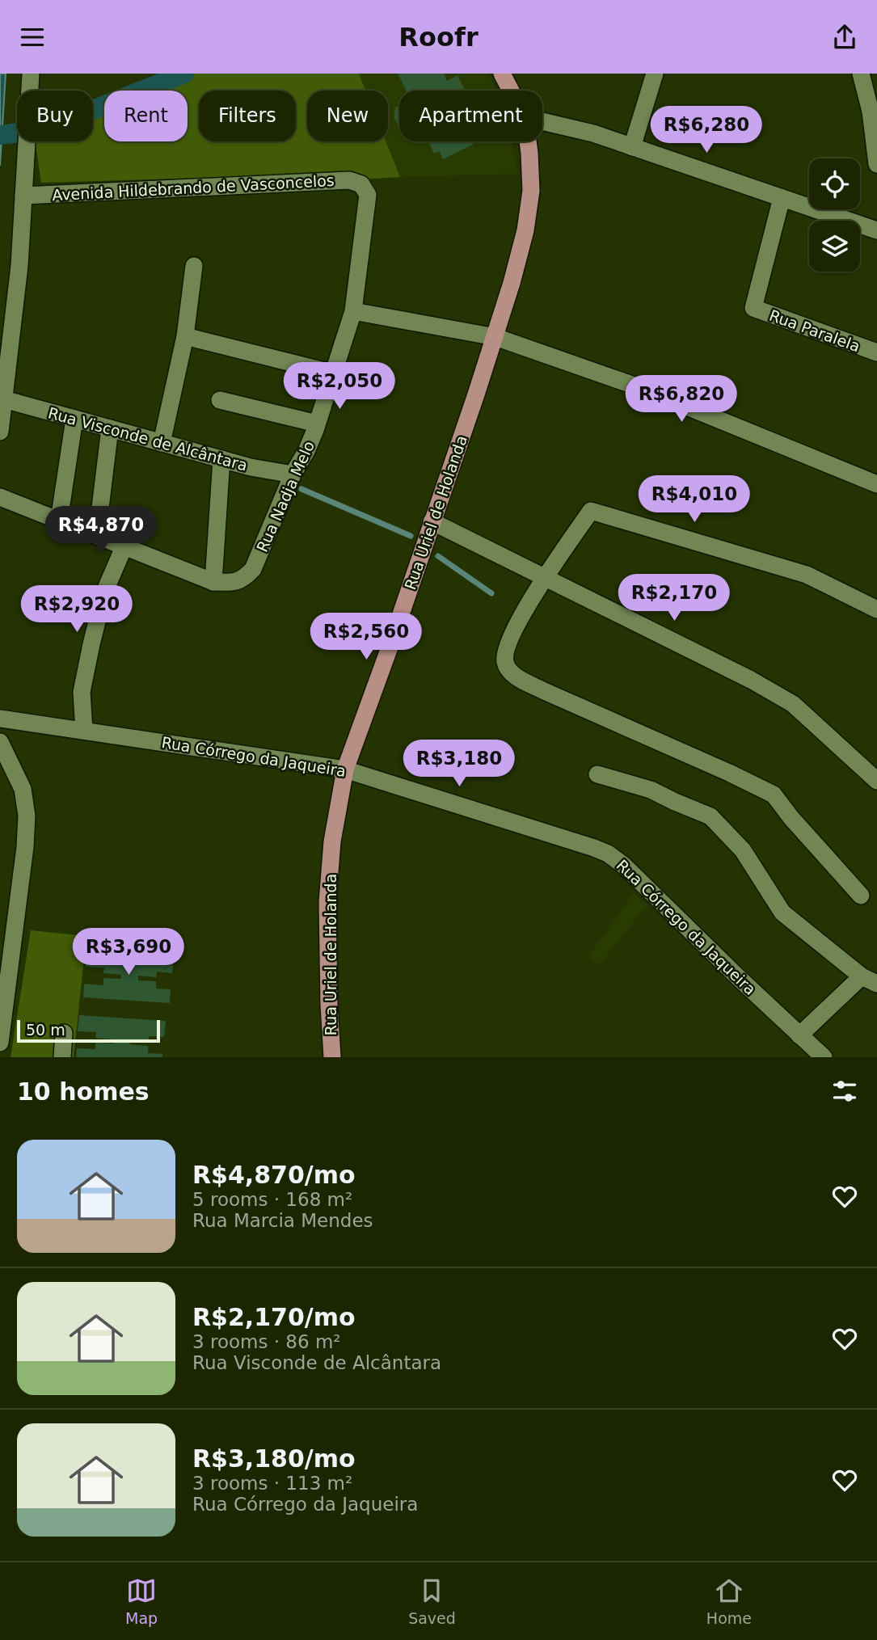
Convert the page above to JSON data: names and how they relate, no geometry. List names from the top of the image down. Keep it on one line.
{"streets":{"main road":["Rua Uriel de Holanda"],"street":["Avenida Hildebrando de Vasconcelos","Rua Paralela","Rua Visconde de Alcântara","Rua Nadja Melo","Rua Córrego da Jaqueira"]},"crossings":[["Avenida Hildebrando de Vasconcelos","Rua Nadja Melo"],["Rua Visconde de Alcântara","Rua Nadja Melo"],["Rua Uriel de Holanda","Rua Córrego da Jaqueira"]],"scale_bar":"50 m","page":{"header":"Roofr","chip":["Buy","Rent","Filters","New","Apartment"],"price":["R$6,280","R$2,050","R$6,820","R$4,010","R$4,870","R$2,170","R$2,920","R$2,560","R$3,180","R$3,690"],"scale":"50 m","heading":"10 homes","list":[{"name":"R$4,870/mo","note":"5 rooms · 168 m² · Rua Marcia Mendes"},{"name":"R$2,170/mo","note":"3 rooms · 86 m² · Rua Visconde de Alcântara"},{"name":"R$3,180/mo","note":"3 rooms · 113 m² · Rua Córrego da Jaqueira"}],"tabs":["Map","Saved","Home"]}}
